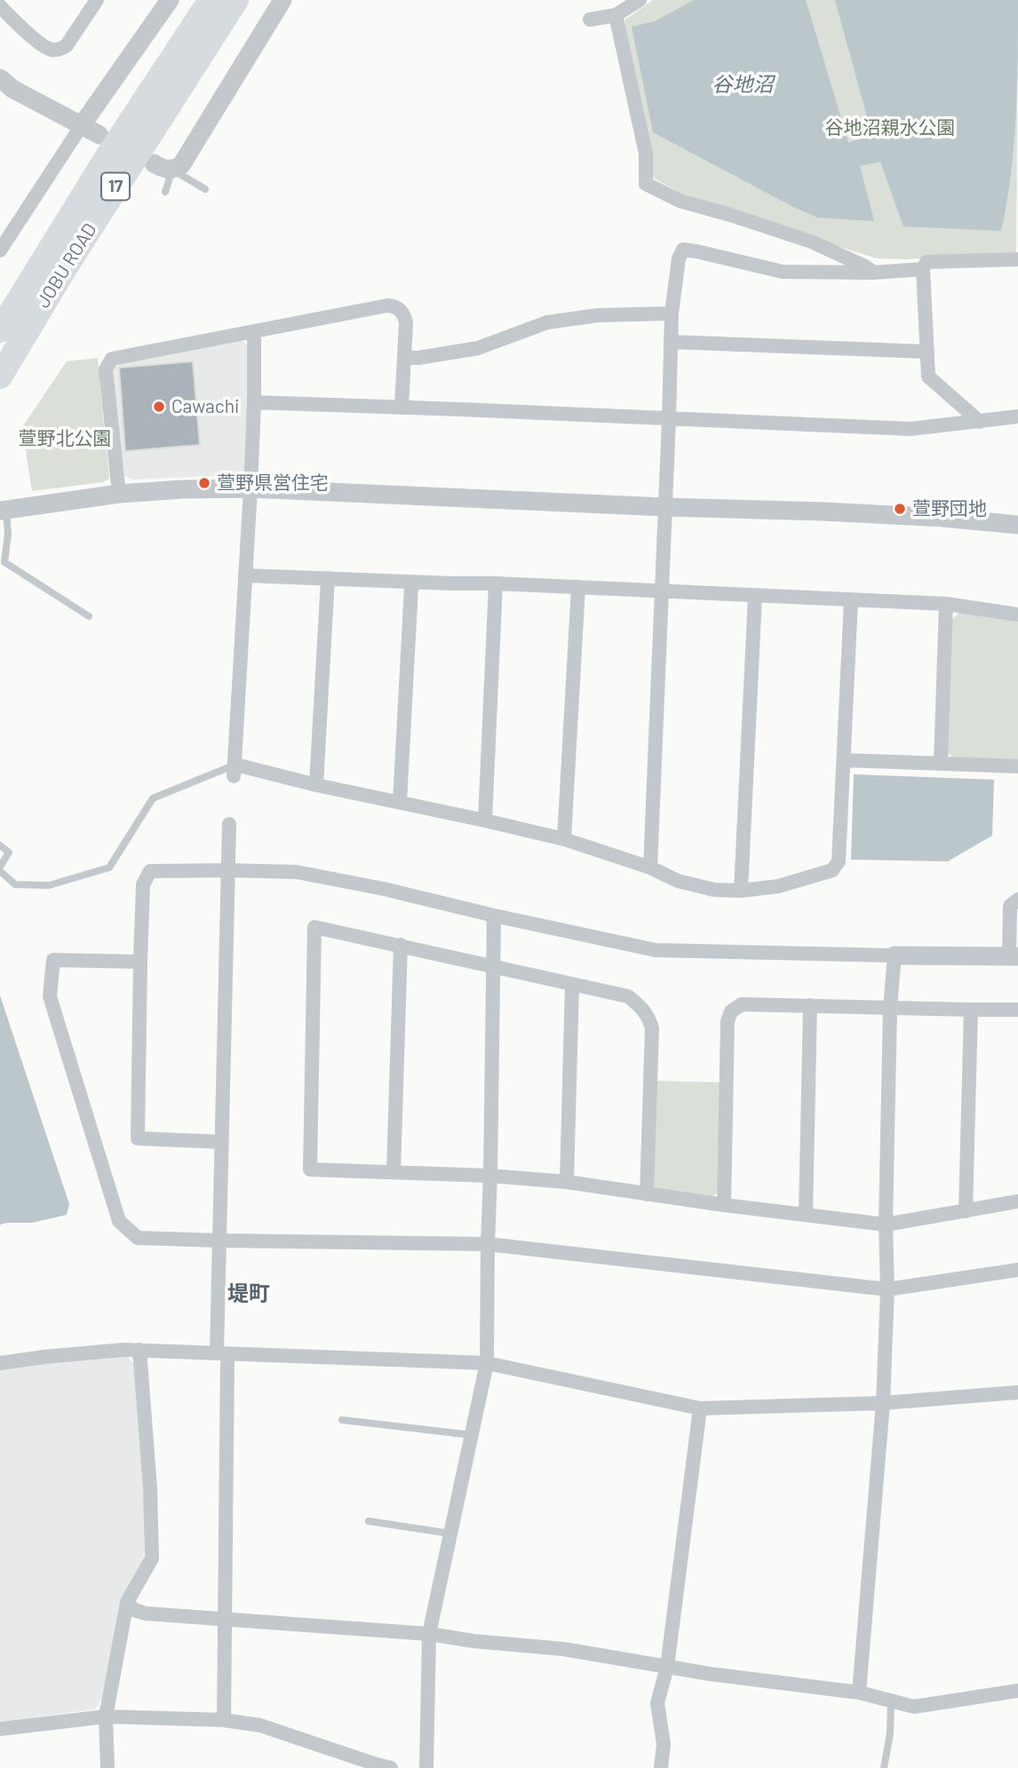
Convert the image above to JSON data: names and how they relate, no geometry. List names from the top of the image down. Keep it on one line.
{"streets":{"highway":["17","JOBU ROAD"]},"districts":["堤町"],"water":["谷地沼"],"parks":["谷地沼親水公園","萱野北公園"],"places":["Cawachi","萱野県営住宅","萱野団地"]}
